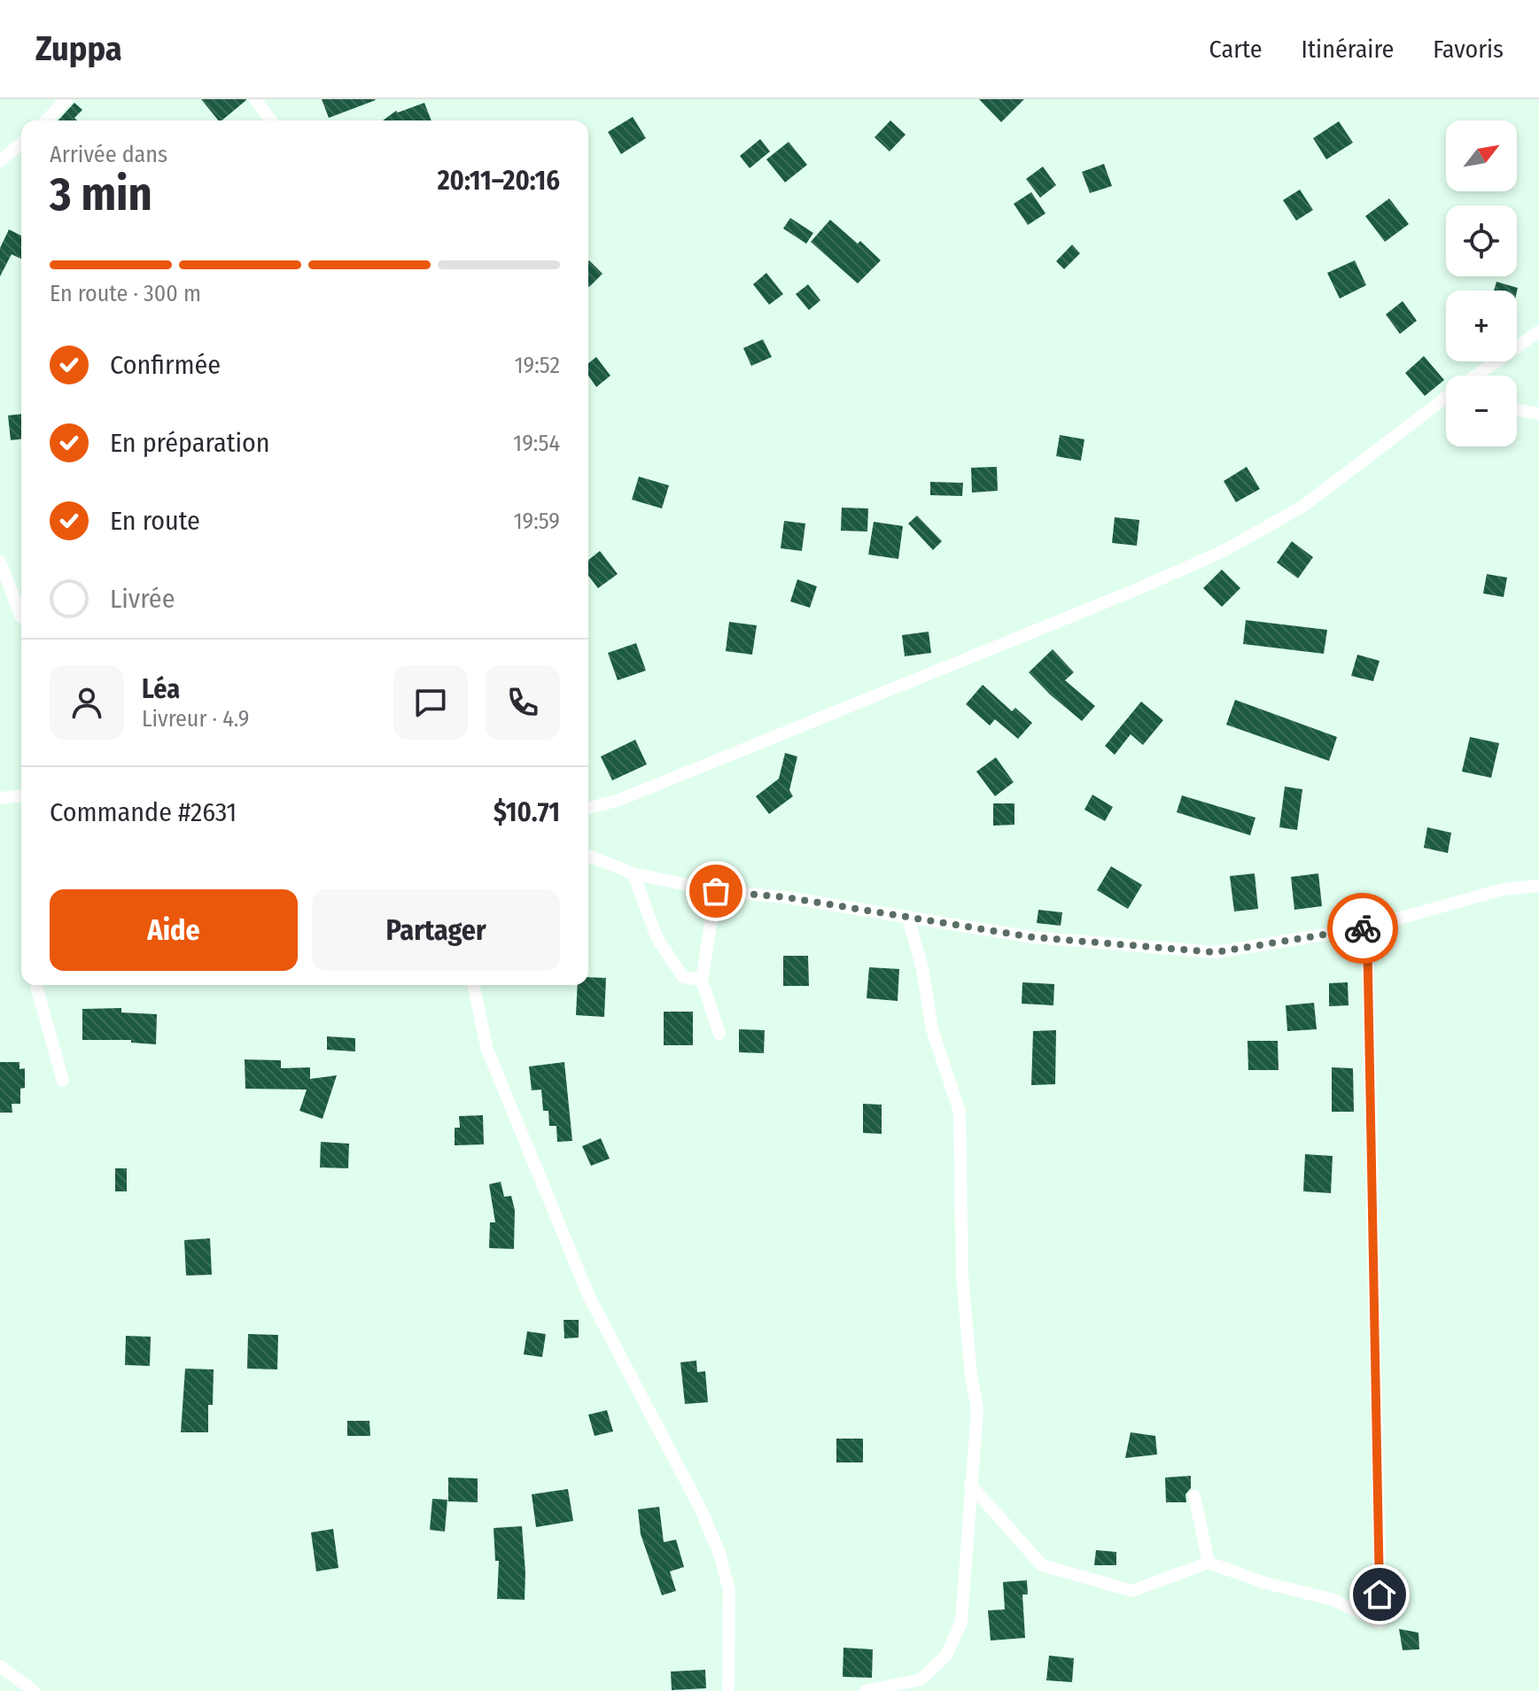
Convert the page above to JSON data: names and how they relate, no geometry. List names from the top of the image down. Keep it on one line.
{"north":"top right","page":{"header":"Zuppa","nav":["Carte","Itinéraire","Favoris"],"map_buttons":["+","−"],"heading":["3 min","Arrivée dans","20:11–20:16"],"panel":["Léa","Livreur · 4.9","Commande #2631","$10.71"],"bar":"En route · 300 m","list":[["Confirmée","19:52"],["En préparation","19:54"],["En route","19:59"],"Livrée"],"buttons":["Aide","Partager"]}}
